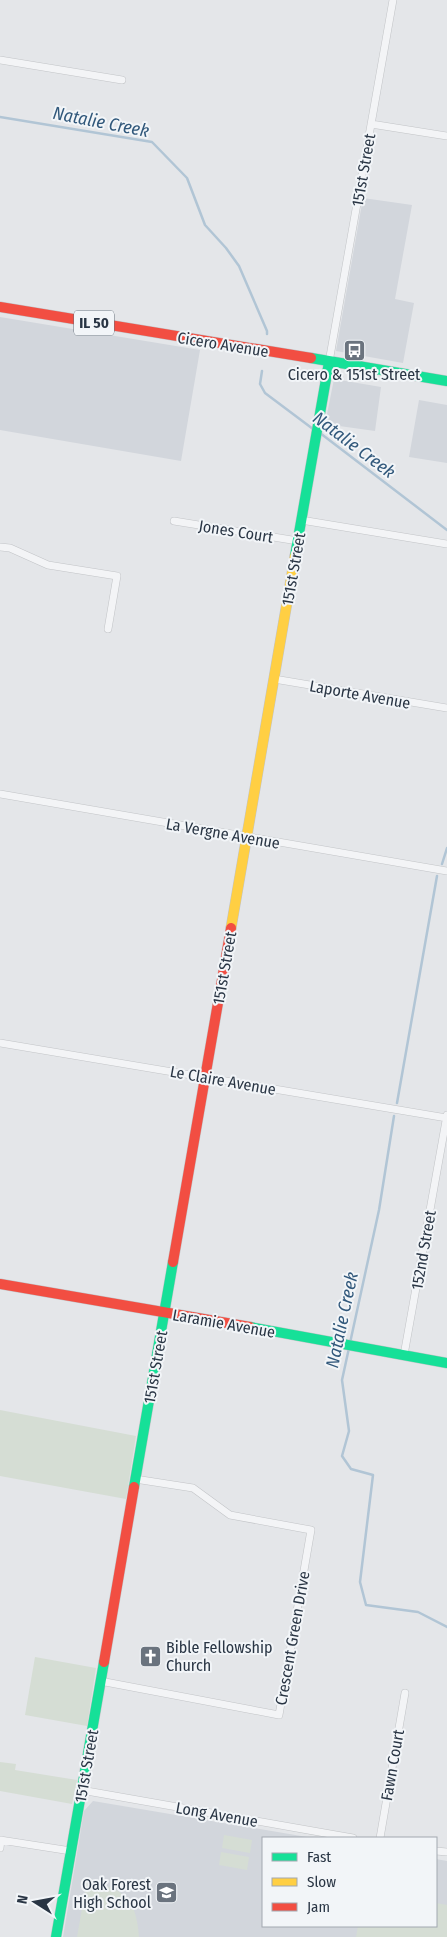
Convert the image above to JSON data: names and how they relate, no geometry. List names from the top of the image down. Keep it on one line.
{"streets":{"street":["151st Street","IL 50","Cicero Avenue","Jones Court","Laporte Avenue","La Vergne Avenue","Le Claire Avenue","152nd Street","Laramie Avenue","Crescent Green Drive","Fawn Court","Long Avenue"]},"crossings":[["151st Street","Cicero Avenue"],["151st Street","Jones Court"],["151st Street","Laporte Avenue"],["151st Street","La Vergne Avenue"],["151st Street","Le Claire Avenue"],["151st Street","Laramie Avenue"],["151st Street","Crescent Green Drive"],["151st Street","Long Avenue"],["Le Claire Avenue","152nd Street"],["152nd Street","Laramie Avenue"]],"water":["Natalie Creek"],"places":{"bus stop":["Cicero & 151st Street"],"church":["Bible Fellowship Church"],"school or university":["Oak Forest High School"]},"legend":["Fast","Slow","Jam"],"north":"left"}
